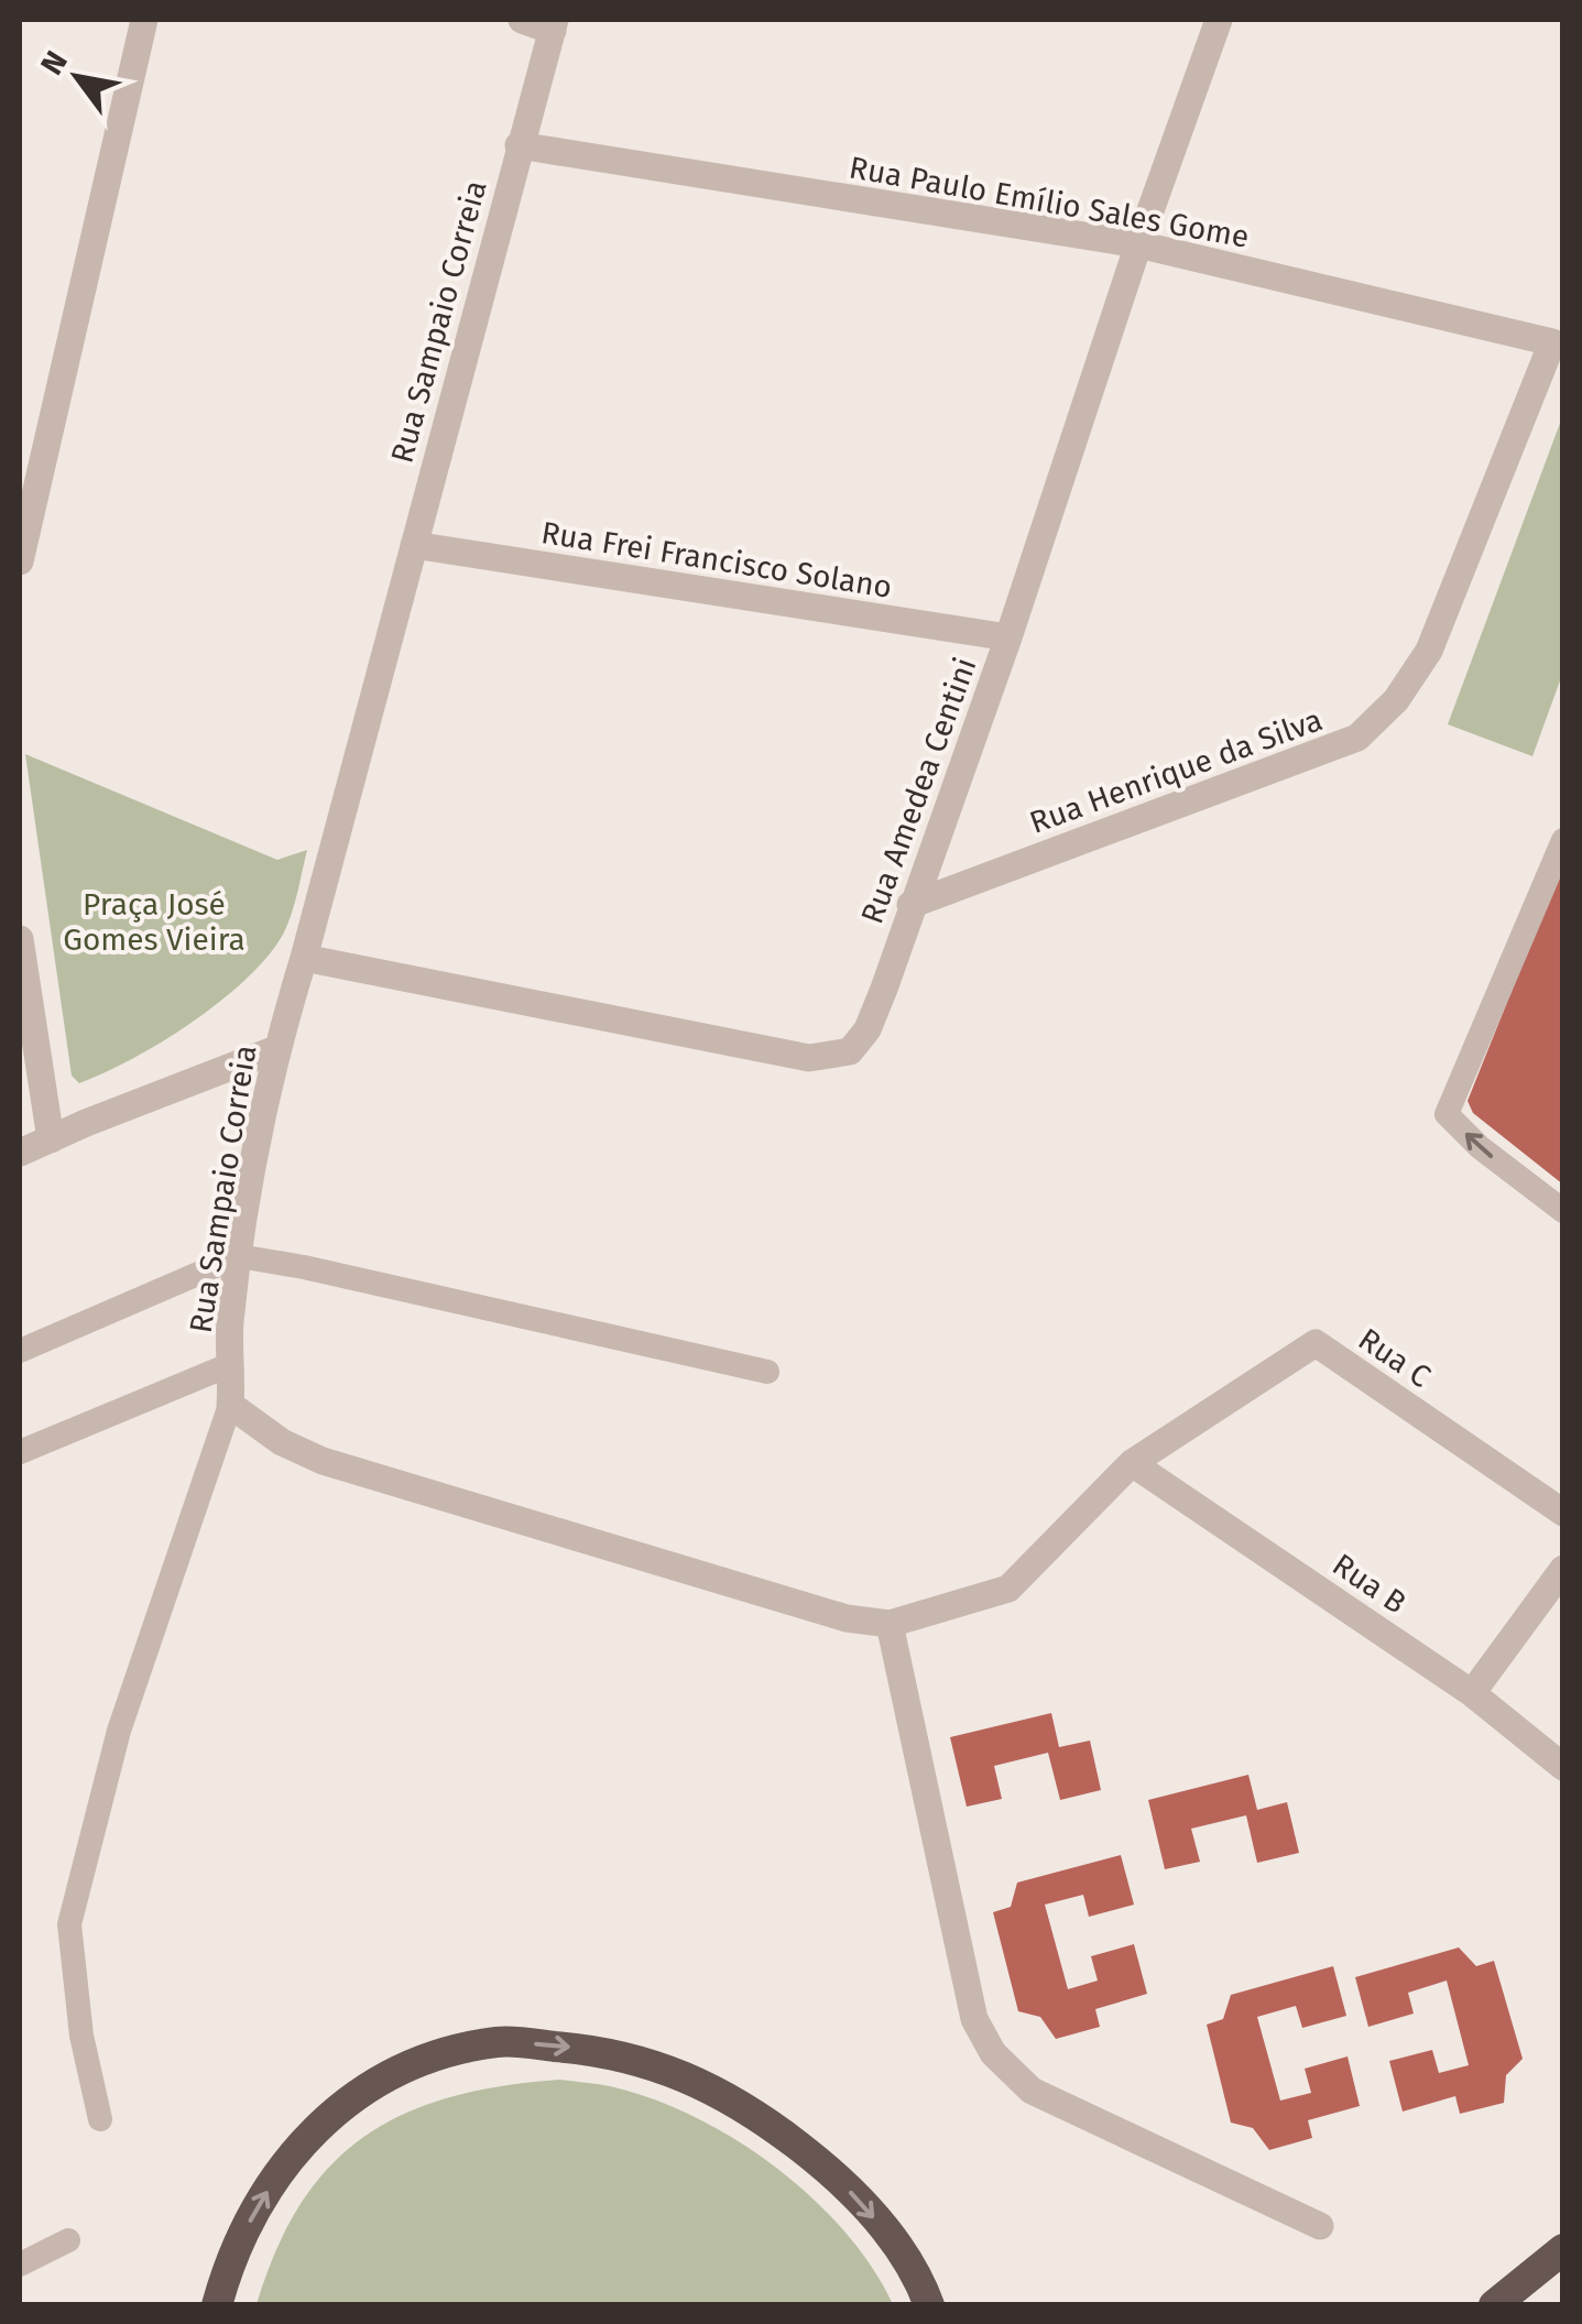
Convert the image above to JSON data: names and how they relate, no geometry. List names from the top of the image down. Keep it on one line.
{"streets":{"street":["Rua Paulo Emílio Sales Gome","Rua Sampaio Correia","Rua Frei Francisco Solano","Rua Henrique da Silva","Rua Amedea Centini","Rua C","Rua B"]},"crossings":[["Rua Paulo Emílio Sales Gome","Rua Sampaio Correia"],["Rua Paulo Emílio Sales Gome","Rua Henrique da Silva"],["Rua Paulo Emílio Sales Gome","Rua Amedea Centini"],["Rua Sampaio Correia","Rua Frei Francisco Solano"],["Rua Sampaio Correia","Rua Amedea Centini"],["Rua Frei Francisco Solano","Rua Amedea Centini"],["Rua Henrique da Silva","Rua Amedea Centini"],["Rua C","Rua B"]],"parks":["Praça José Gomes Vieira"],"north":"top left"}
